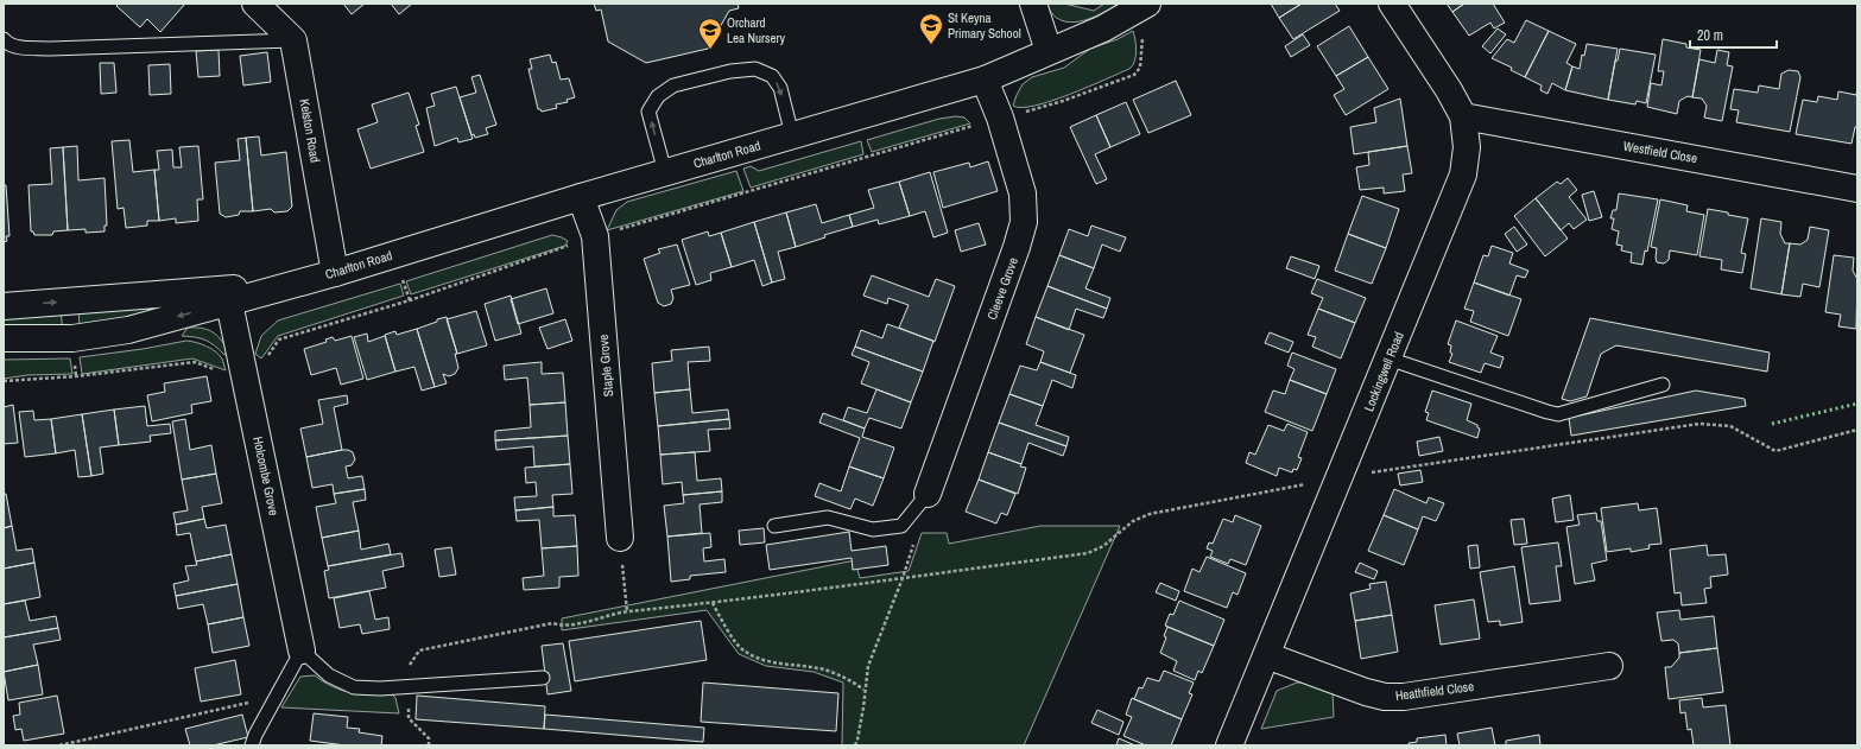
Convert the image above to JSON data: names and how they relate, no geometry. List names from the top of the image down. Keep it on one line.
{"streets":{"street":["Kelston Road","Westfield Close","Charlton Road","Cleeve Grove","Staple Grove","Lockingwell Road","Holcombe Grove","Heathfield Close"]},"crossings":[["Kelston Road","Charlton Road"],["Westfield Close","Lockingwell Road"],["Charlton Road","Cleeve Grove"],["Charlton Road","Staple Grove"],["Charlton Road","Holcombe Grove"],["Lockingwell Road","Heathfield Close"]],"places":{"school or university":["St Keyna Primary School","Orchard Lea Nursery"]},"scale_bar":"20 m"}
